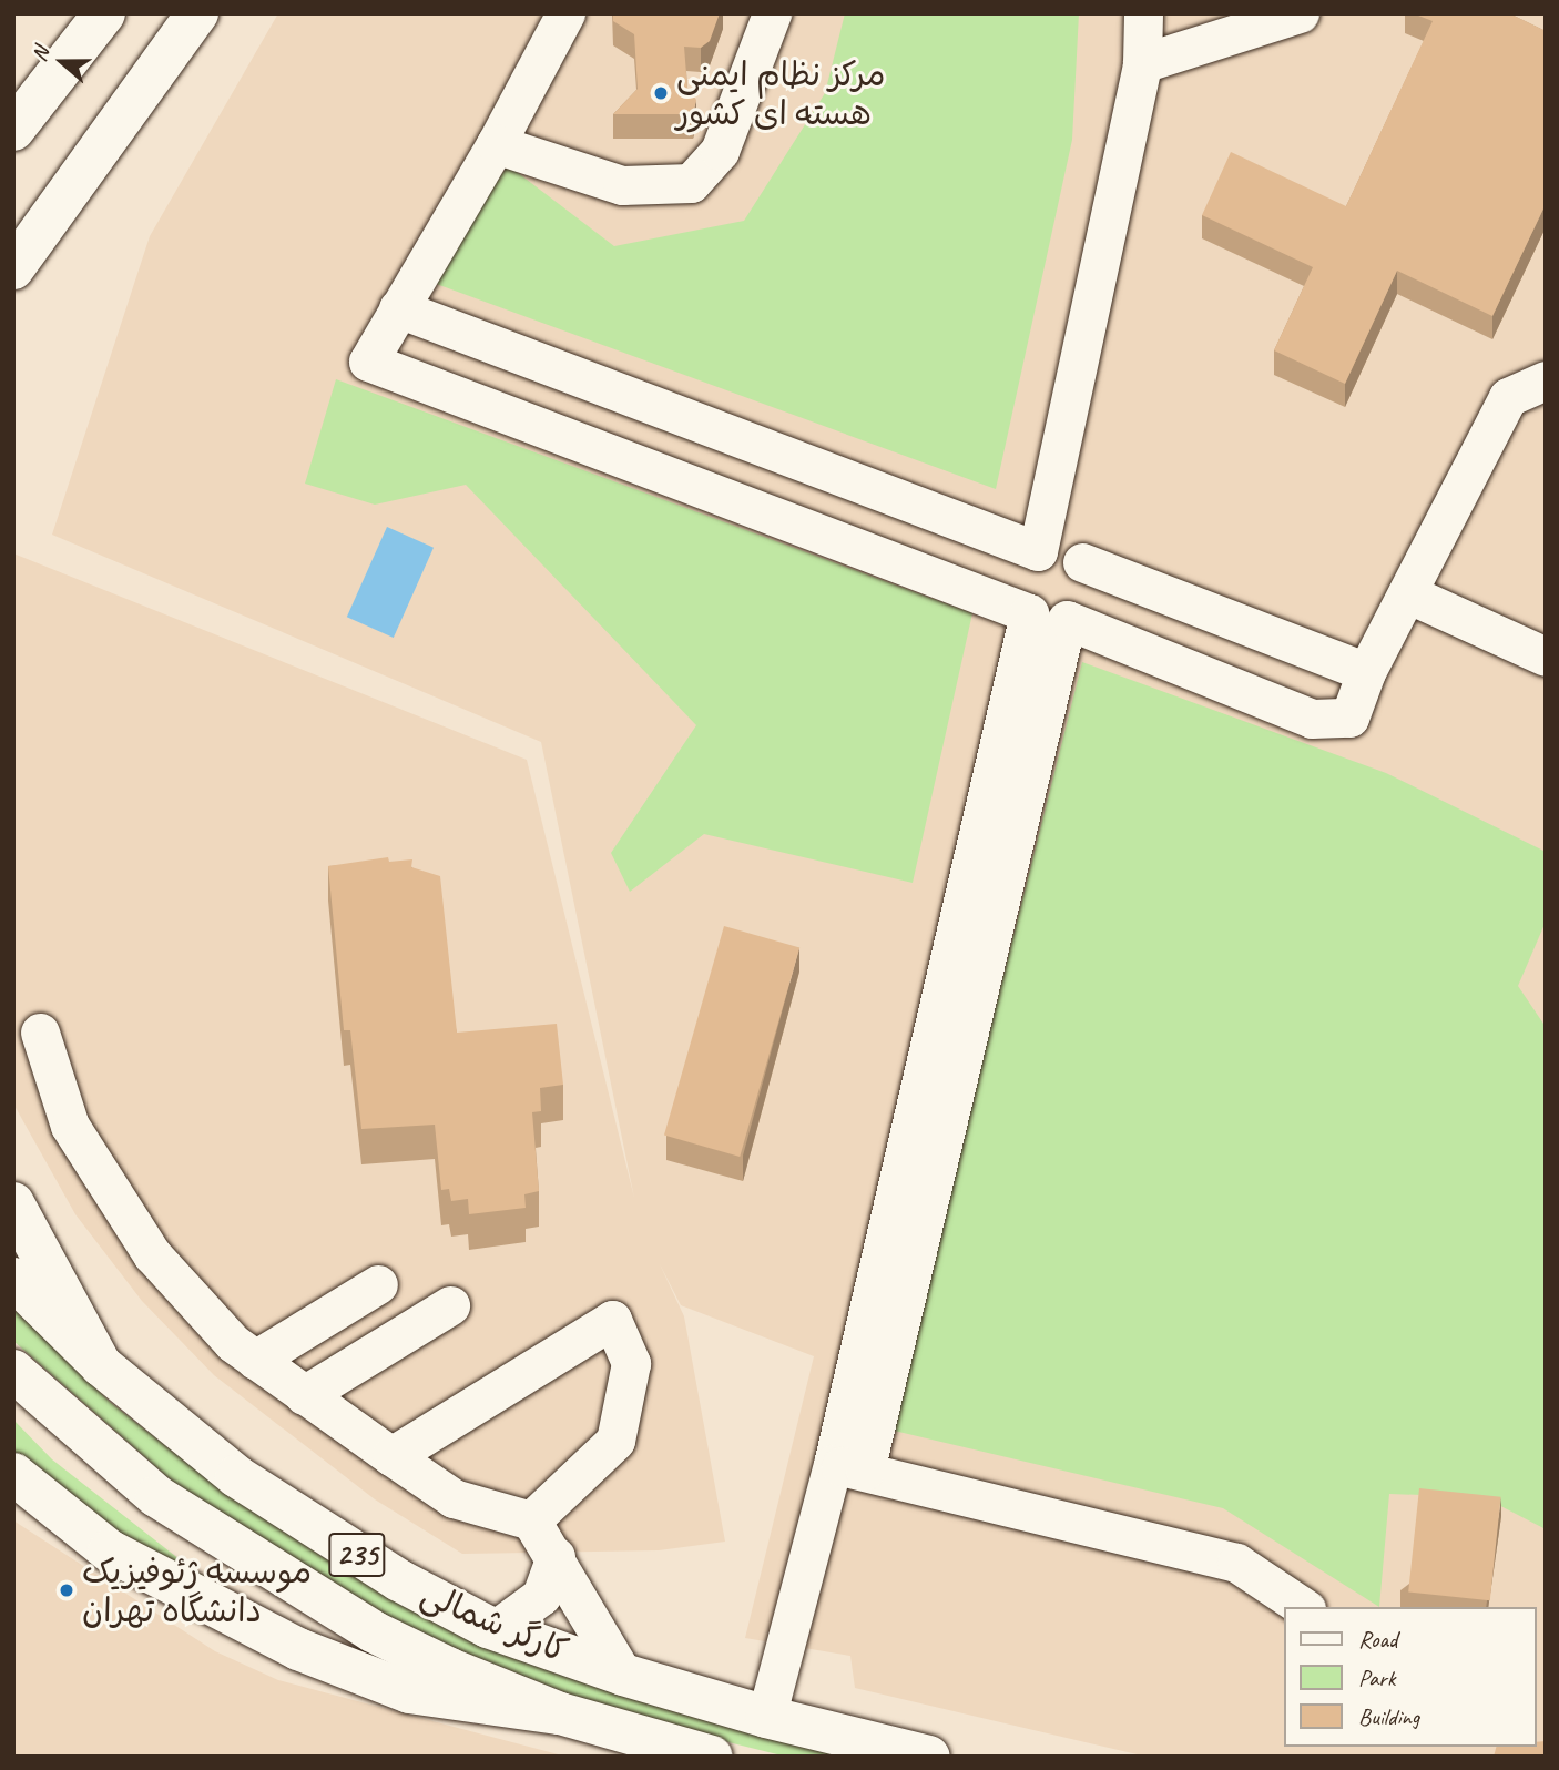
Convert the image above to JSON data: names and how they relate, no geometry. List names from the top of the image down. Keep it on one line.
{"streets":{"main road":["235","کارگر شمالی"]},"places":["مرکز نظام ایمنی هسته ای کشور","موسسه ژئوفیزیک دانشگاه تهران"],"legend":["Road","Park","Building"],"north":"left"}
